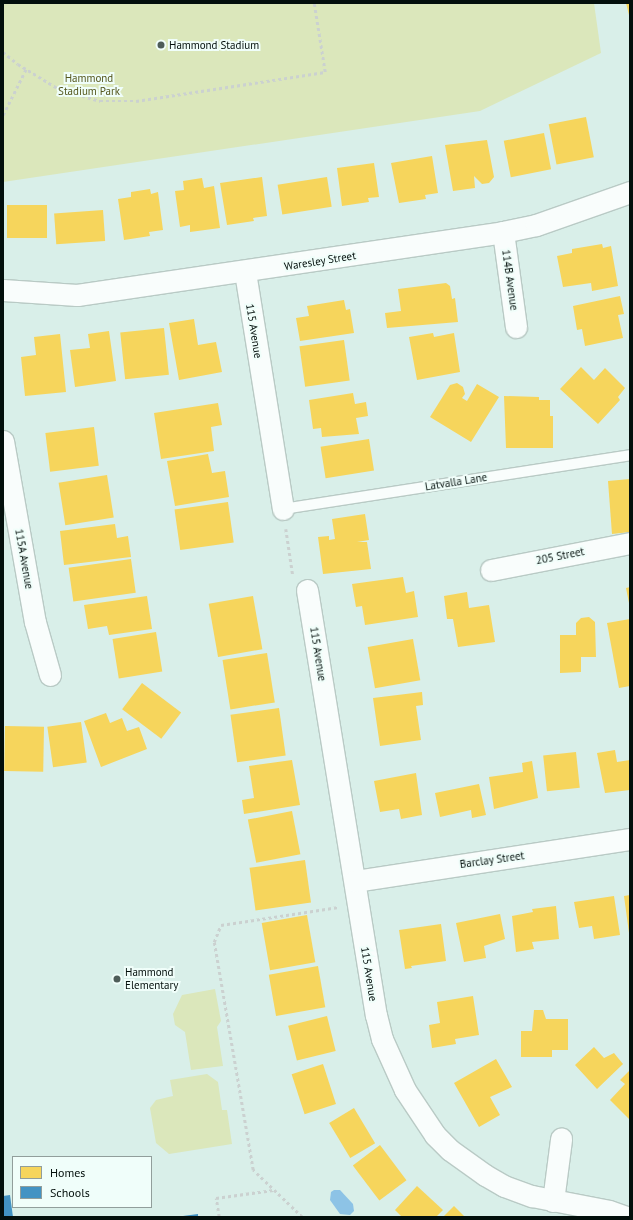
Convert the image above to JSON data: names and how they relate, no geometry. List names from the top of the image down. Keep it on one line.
{"streets":{"street":["Waresley Street","114B Avenue","115 Avenue","205 Street","115A Avenue","Barclay Street"],"lane":["Latvalla Lane"]},"crossings":[["Waresley Street","114B Avenue"],["Waresley Street","115 Avenue"],["115 Avenue","Latvalla Lane"],["115 Avenue","Barclay Street"]],"parks":["Hammond Stadium Park"],"places":["Hammond Stadium","Hammond Elementary"],"legend":["Homes","Schools"]}
